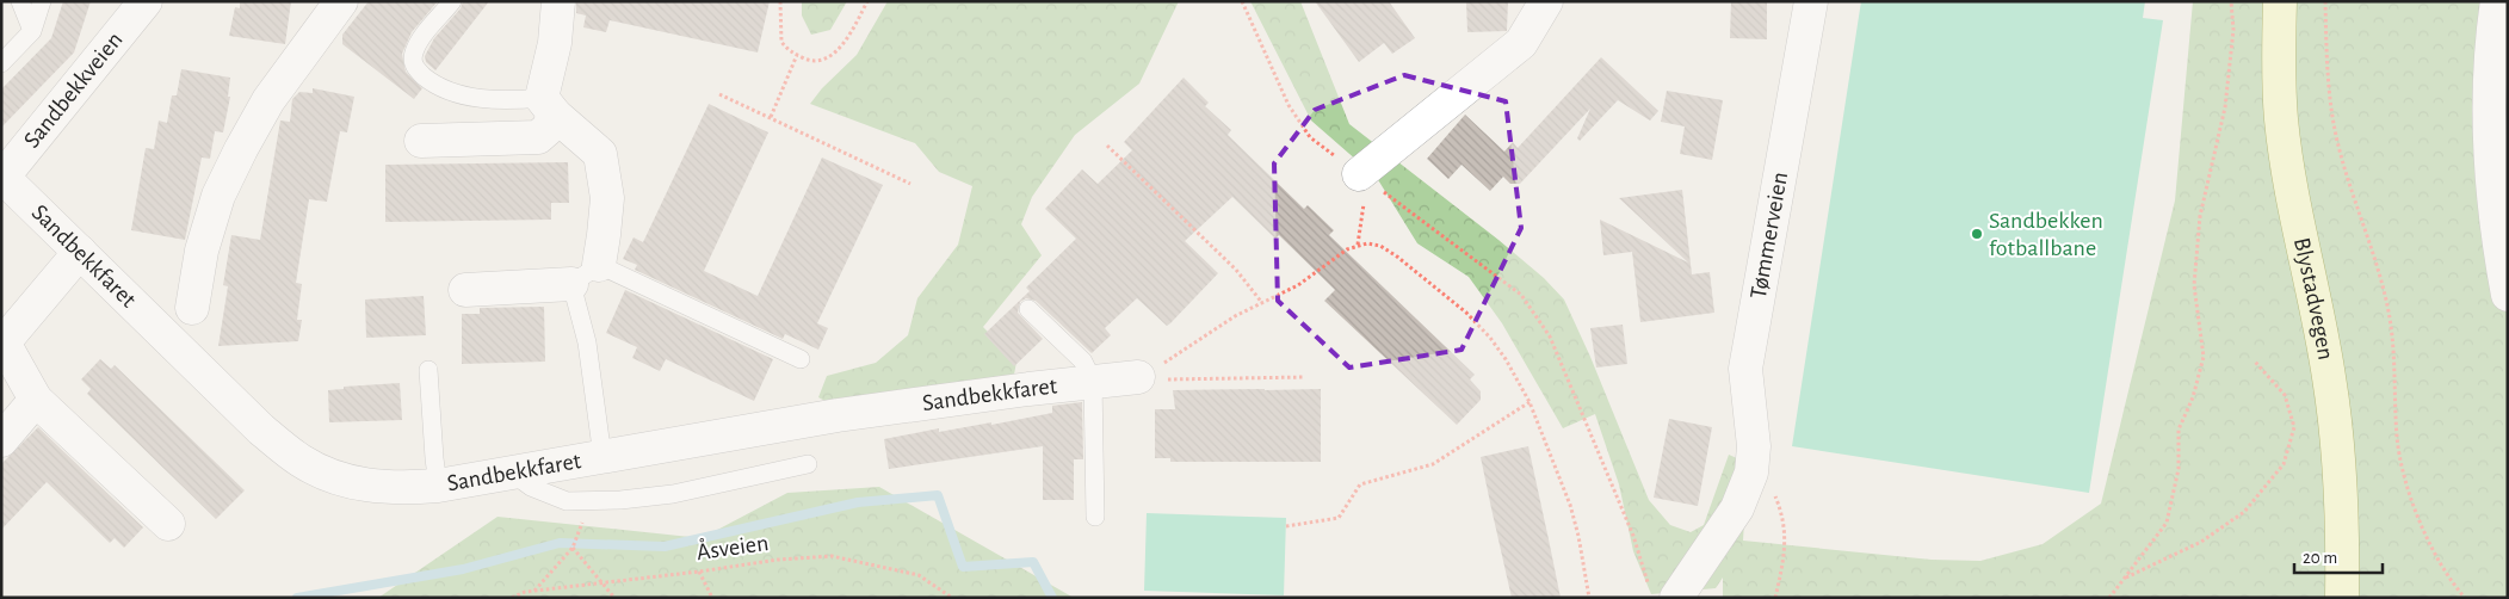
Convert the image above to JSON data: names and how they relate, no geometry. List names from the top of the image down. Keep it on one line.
{"streets":{"main road":["Blystadvegen"],"street":["Sandbekkveien","Tømmerveien","Sandbekkfaret"],"path":["Åsveien"]},"crossings":[["Sandbekkveien","Sandbekkfaret"]],"places":["Sandbekken fotballbane"],"scale_bar":"20 m"}
